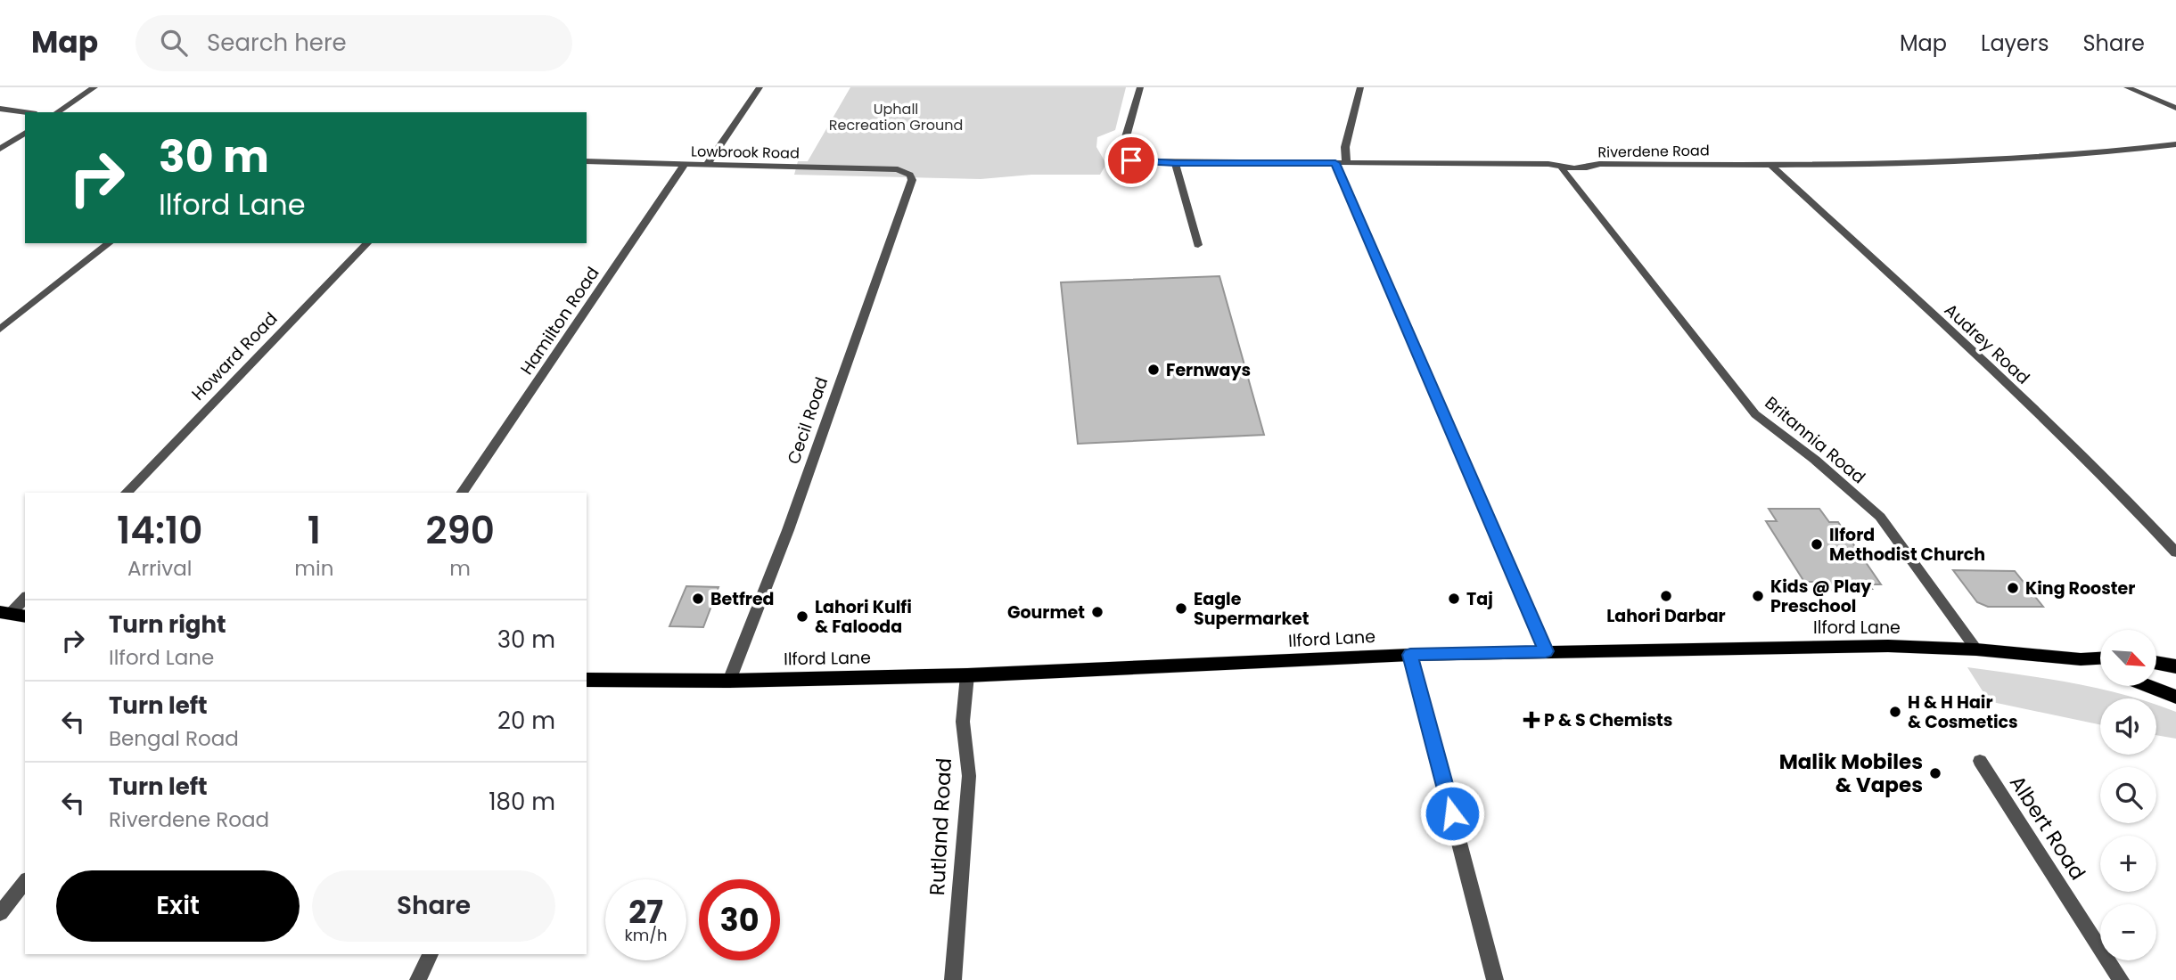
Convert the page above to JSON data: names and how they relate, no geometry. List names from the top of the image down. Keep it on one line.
{"streets":{"main road":["Ilford Lane"],"street":["Riverdene Road","Lowbrook Road","Hamilton Road","Audrey Road","Howard Road","Cecil Road","Britannia Road","Rutland Road","Albert Road"]},"crossings":[["Riverdene Road","Audrey Road"],["Riverdene Road","Britannia Road"],["Lowbrook Road","Hamilton Road"],["Lowbrook Road","Cecil Road"],["Cecil Road","Ilford Lane"],["Britannia Road","Ilford Lane"],["Ilford Lane","Rutland Road"]],"parks":["Uphall Recreation Ground"],"places":{"other":["Fernways","Ilford Methodist Church","King Rooster","Lahori Darbar","Kids @ Play Preschool","Betfred","Taj","Eagle Supermarket","Gourmet","Lahori Kulfi & Falooda","H & H Hair & Cosmetics","Malik Mobiles & Vapes"],"health":["P & S Chemists"]},"north":"bottom right","page":{"header":"Map","search":"Search here","nav":["Map","Layers","Share"],"turn":["30 m","Ilford Lane"],"eta":["14:10","Arrival","1","min","290","m"],"list":[{"name":"Turn right","note":"Ilford Lane","value":"30 m"},{"name":"Turn left","note":"Bengal Road","value":"20 m"},{"name":"Turn left","note":"Riverdene Road","value":"180 m"}],"map_buttons":["+","−"],"buttons":["Exit","Share"],"speed":"27 km/h","limit":"30"}}
